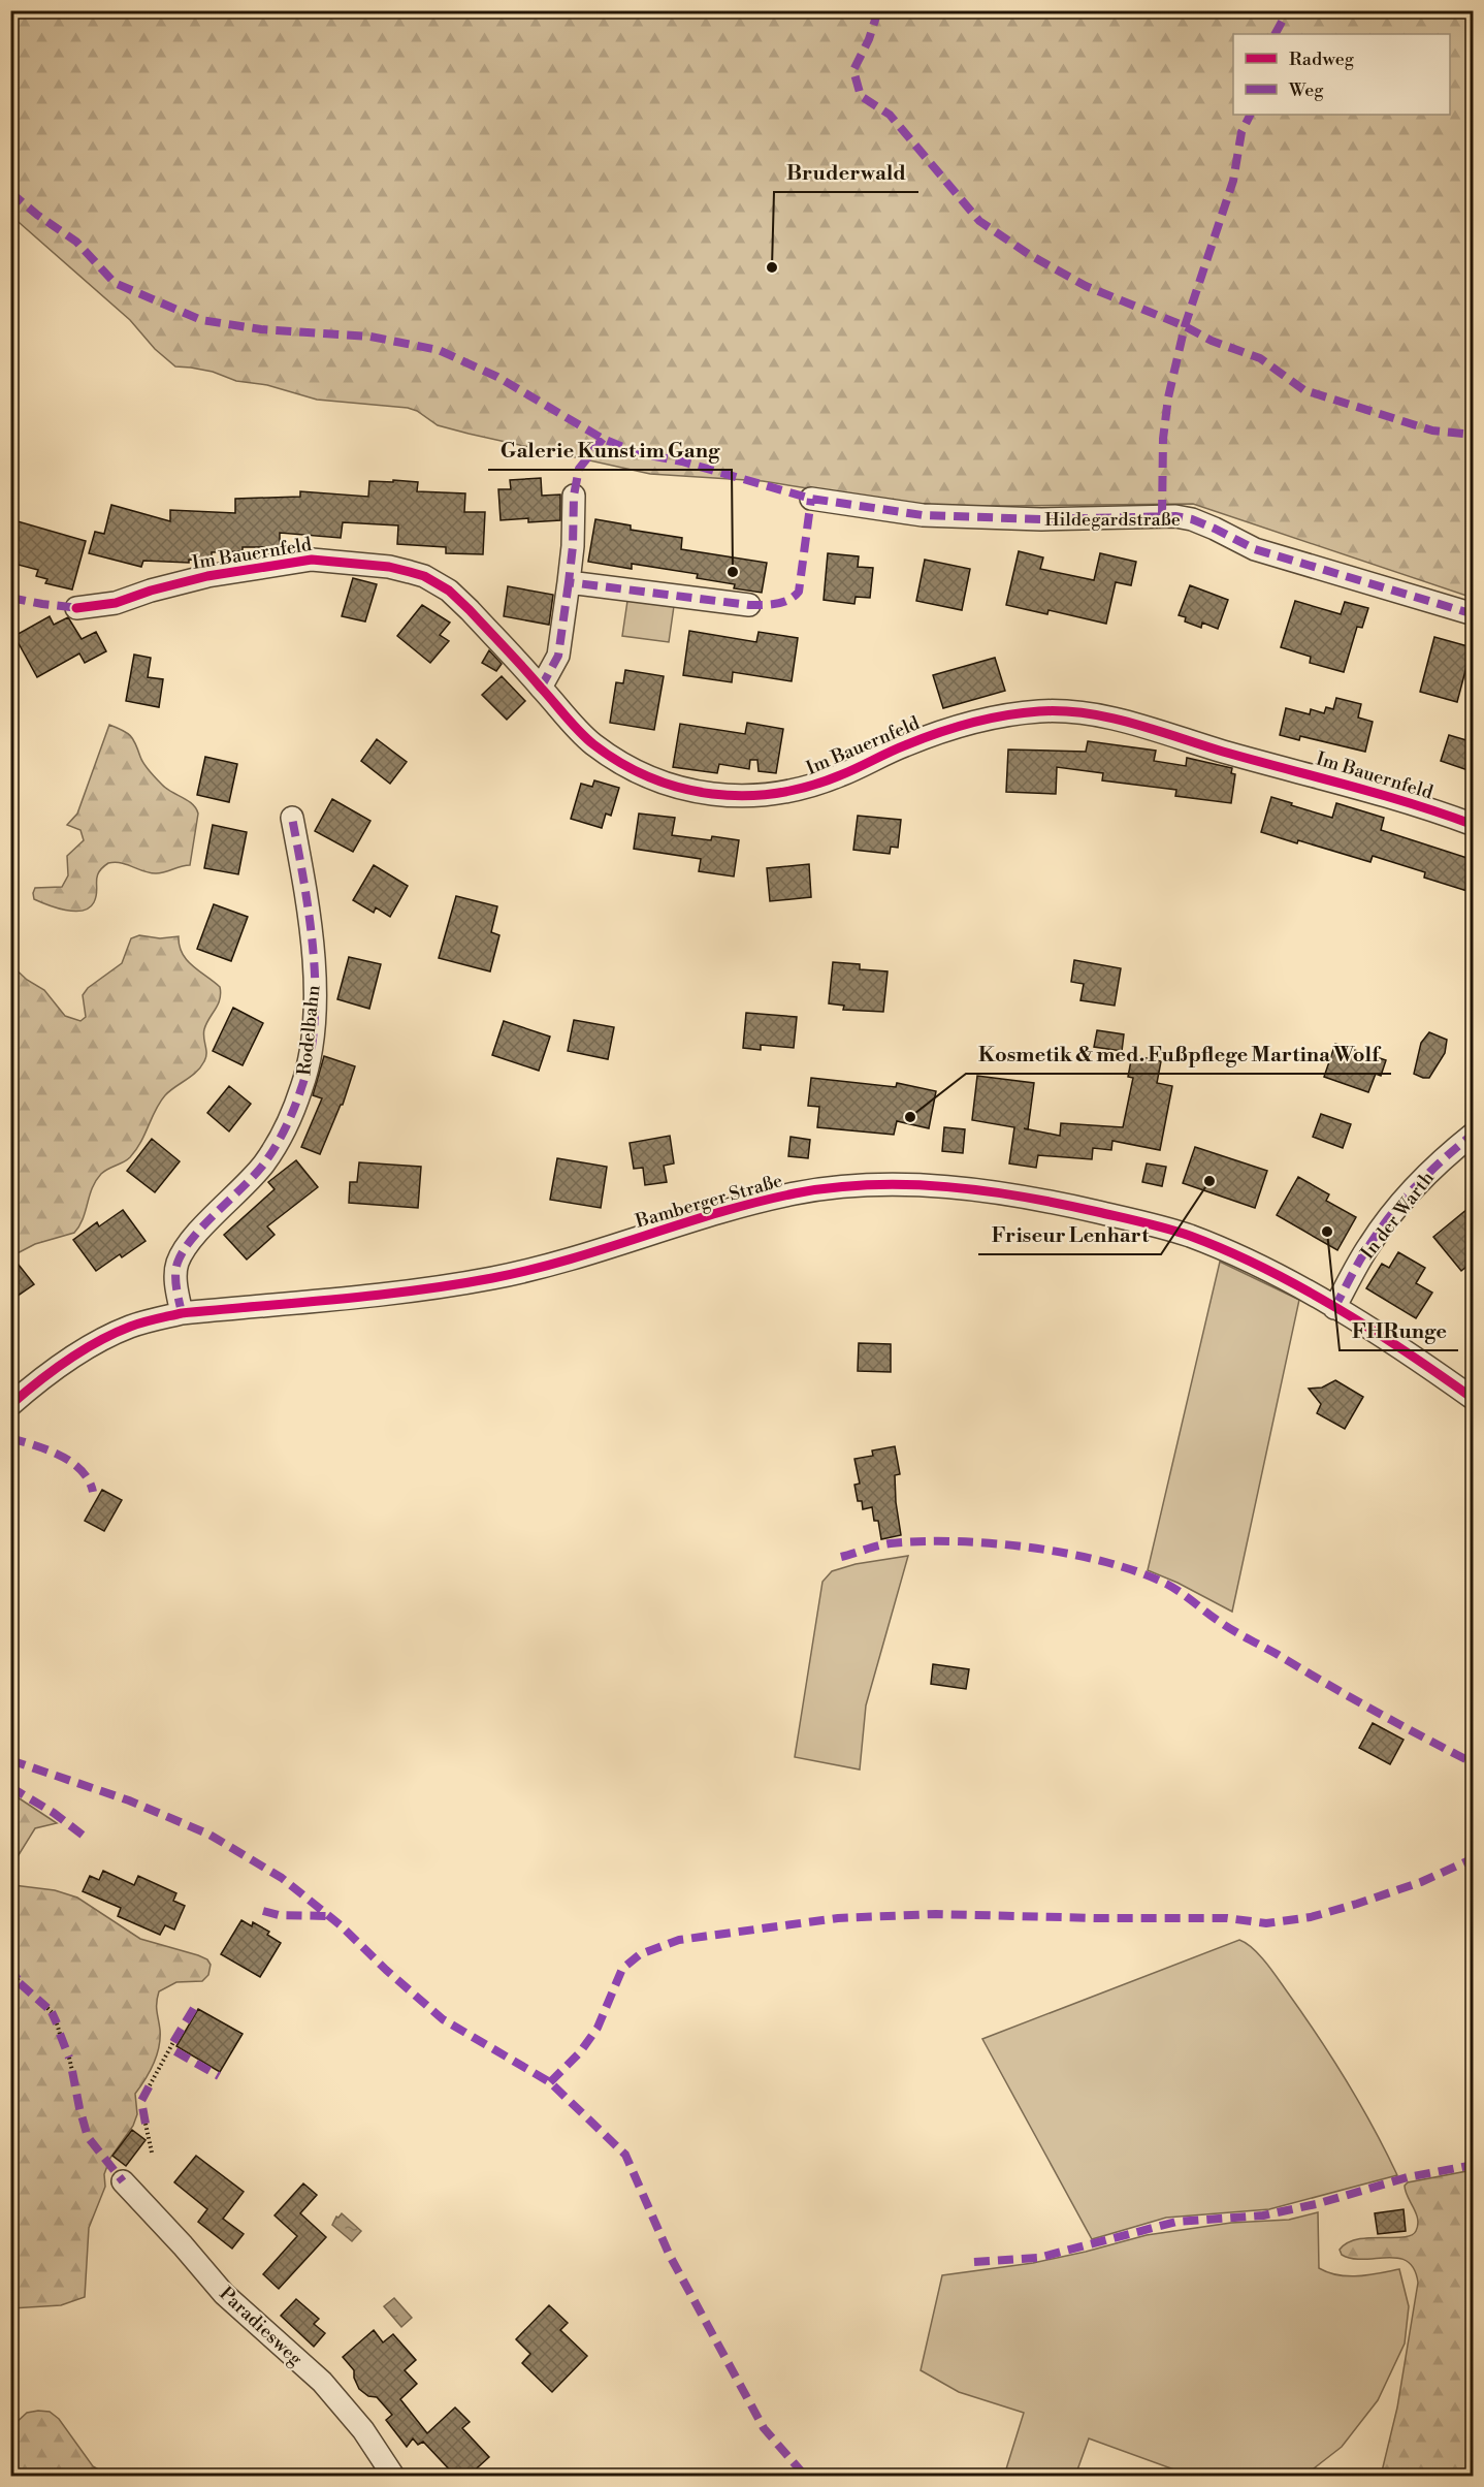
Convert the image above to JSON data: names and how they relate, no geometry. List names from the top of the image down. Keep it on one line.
{"streets":{"street":["Hildegardstraße","Im Bauernfeld","Rodelbahn","Bamberger Straße","In der Warth","Paradiesweg"]},"crossings":[["Rodelbahn","Bamberger Straße"],["Bamberger Straße","In der Warth"]],"places":["Bruderwald","Galerie Kunst im Gang","Kosmetik & med. Fußpflege Martina Wolf","Friseur Lenhart","FHRunge"],"legend":["Radweg","Weg"]}
